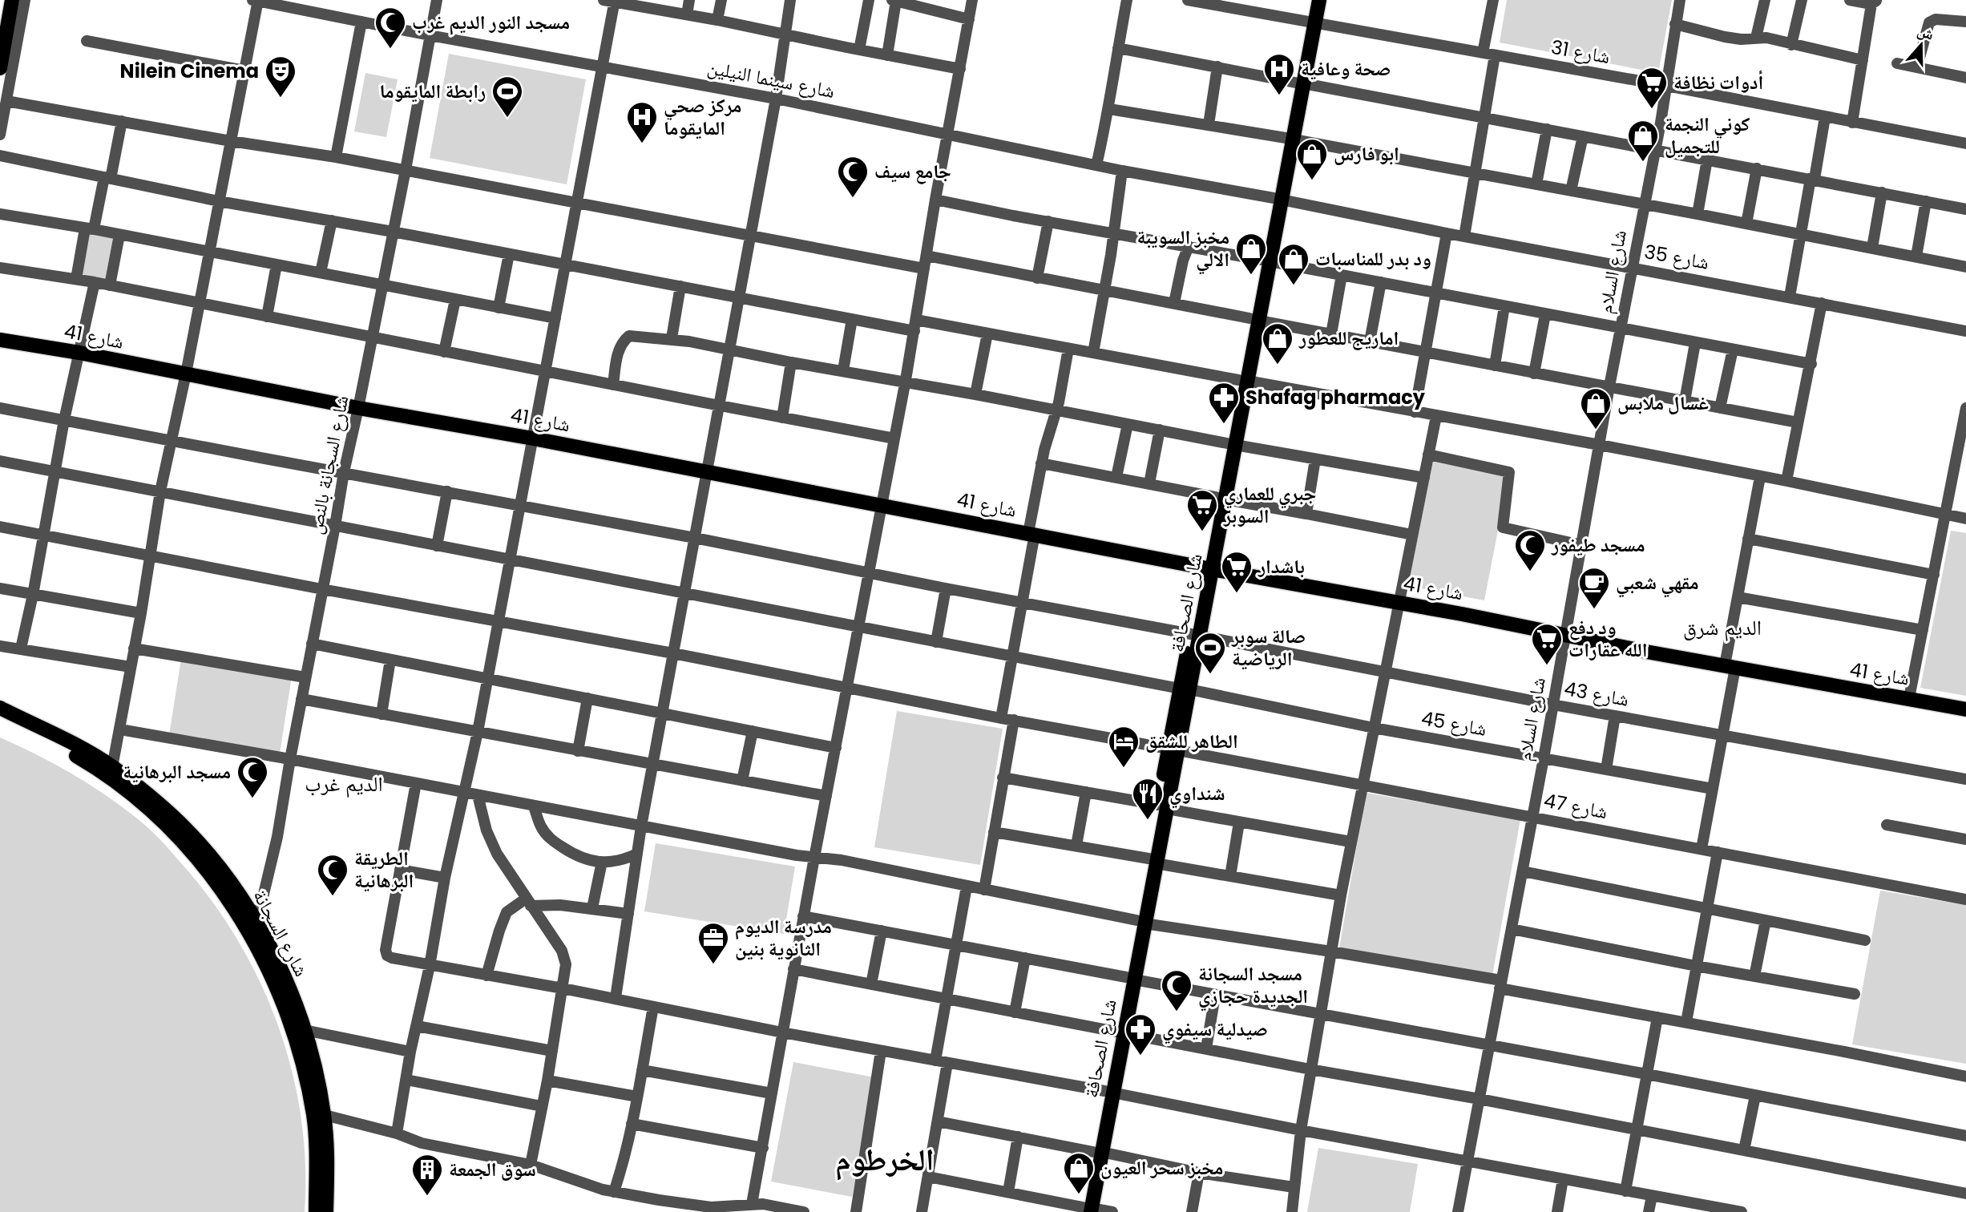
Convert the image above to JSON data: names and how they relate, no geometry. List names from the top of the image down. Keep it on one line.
{"streets":{"main road":["شارع 41","شارع الصحافة","شارع السجانة"],"street":["شارع 31","شارع سينما النيلين","شارع 35","شارع السلام","شارع السجانة بالنص","شارع 43","شارع 45","شارع 47"]},"crossings":[["شارع 31","شارع السلام"],["شارع 31","شارع الصحافة"],["شارع سينما النيلين","شارع 35"],["شارع سينما النيلين","شارع السجانة بالنص"],["شارع سينما النيلين","شارع الصحافة"],["شارع 35","شارع السلام"],["شارع 35","شارع الصحافة"],["شارع السلام","شارع 41"],["شارع السلام","شارع 43"],["شارع السلام","شارع 45"],["شارع السلام","شارع 47"],["شارع 41","شارع السجانة بالنص"],["شارع 41","شارع الصحافة"],["شارع السجانة بالنص","شارع 43"],["شارع السجانة بالنص","شارع 45"],["شارع السجانة بالنص","شارع 47"],["شارع السجانة بالنص","شارع السجانة"],["شارع الصحافة","شارع 43"],["شارع الصحافة","شارع 45"],["شارع الصحافة","شارع 47"]],"districts":["الديم شرق","الديم غرب","الخرطوم"],"places":{"mosque":["مسجد النور الديم غرب","جامع سيف","مسجد طيفور","مسجد البرهانية","الطريقة البرهانية","مسجد السجانة الجديدة حجازي"],"hospital":["صحة وعافية","مركز صحي المايقوما"],"theatre":["Nilein Cinema"],"supermarket":["أدوات نظافة","جبري للعماري السوبر","باشدار","ود دفع الله عقارات"],"sports":["رابطة المايقوما","صالة سوبر الرياضية"],"shop":["كوني النجمة للتجميل","ابو فارس","مخبز السويبة الالي","ود بدر للمناسبات","اماريج للعطور","غسال ملابس","مخبز سحر العيون"],"pharmacy":["Shafag pharmacy","صيدلية سيفوي"],"cafe":["مقهي شعبي"],"hotel":["الطاهر للشقق"],"restaurant":["شنداوي"],"office":["مدرسة الديوم الثانوية بنين"],"building":["سوق الجمعة"]},"north":"top"}
